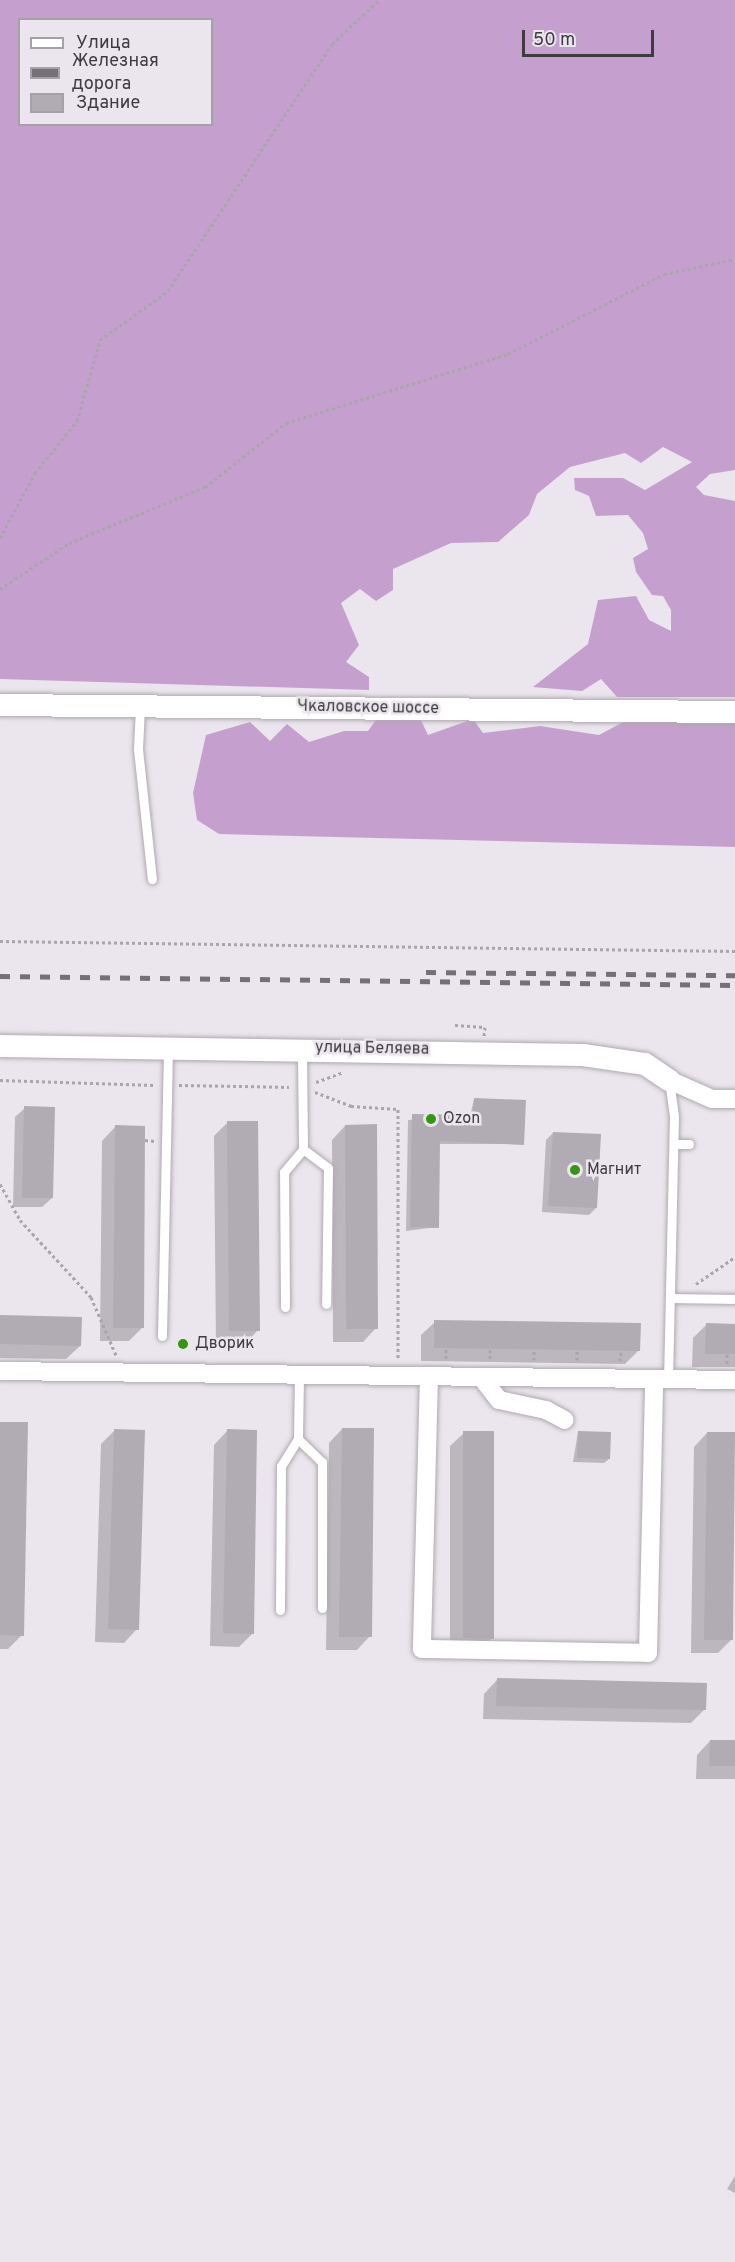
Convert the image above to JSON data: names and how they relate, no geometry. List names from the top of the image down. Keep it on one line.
{"streets":{"street":["Чкаловское шоссе","улица Беляева"]},"places":["Ozon","Магнит","Дворик"],"legend":["Улица","Железная дорога","Здание"],"scale_bar":"50 m"}
